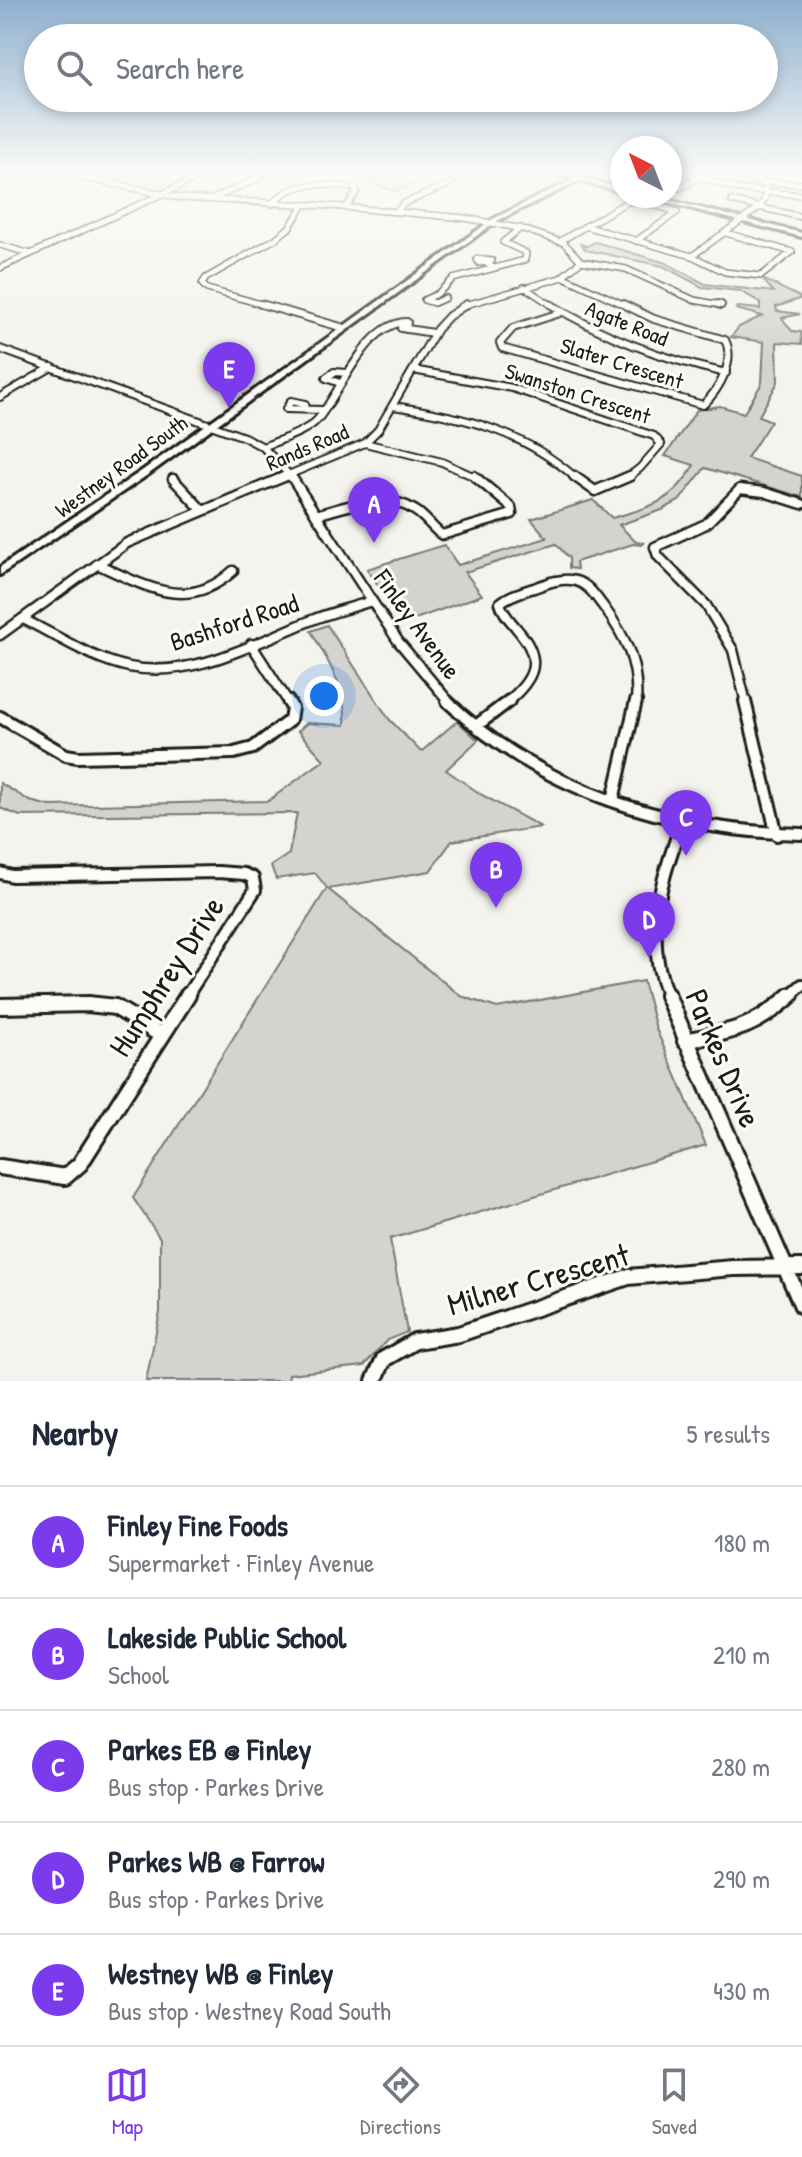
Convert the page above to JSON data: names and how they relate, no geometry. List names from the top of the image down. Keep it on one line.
{"streets":{"main road":["Westney Road South"],"street":["Agate Road","Slater Crescent","Swanston Crescent","Rands Road","Bashford Road","Finley Avenue","Humphrey Drive","Parkes Drive","Milner Crescent"]},"crossings":[["Agate Road","Slater Crescent"],["Agate Road","Rands Road"],["Slater Crescent","Rands Road"],["Swanston Crescent","Rands Road"],["Rands Road","Bashford Road"],["Rands Road","Finley Avenue"],["Westney Road South","Finley Avenue"],["Bashford Road","Finley Avenue"],["Finley Avenue","Parkes Drive"],["Parkes Drive","Milner Crescent"]],"north":"top left","page":{"search":"Search here","pins":["E","A","C","B","D"],"heading":["Nearby","5 results"],"list":[{"mark":"A","name":"Finley Fine Foods","note":"Supermarket · Finley Avenue","value":"180 m"},{"mark":"B","name":"Lakeside Public School","note":"School","value":"210 m"},{"mark":"C","name":"Parkes EB @ Finley","note":"Bus stop · Parkes Drive","value":"280 m"},{"mark":"D","name":"Parkes WB @ Farrow","note":"Bus stop · Parkes Drive","value":"290 m"},{"mark":"E","name":"Westney WB @ Finley","note":"Bus stop · Westney Road South","value":"430 m"}],"nav":["Map","Directions","Saved"]}}
